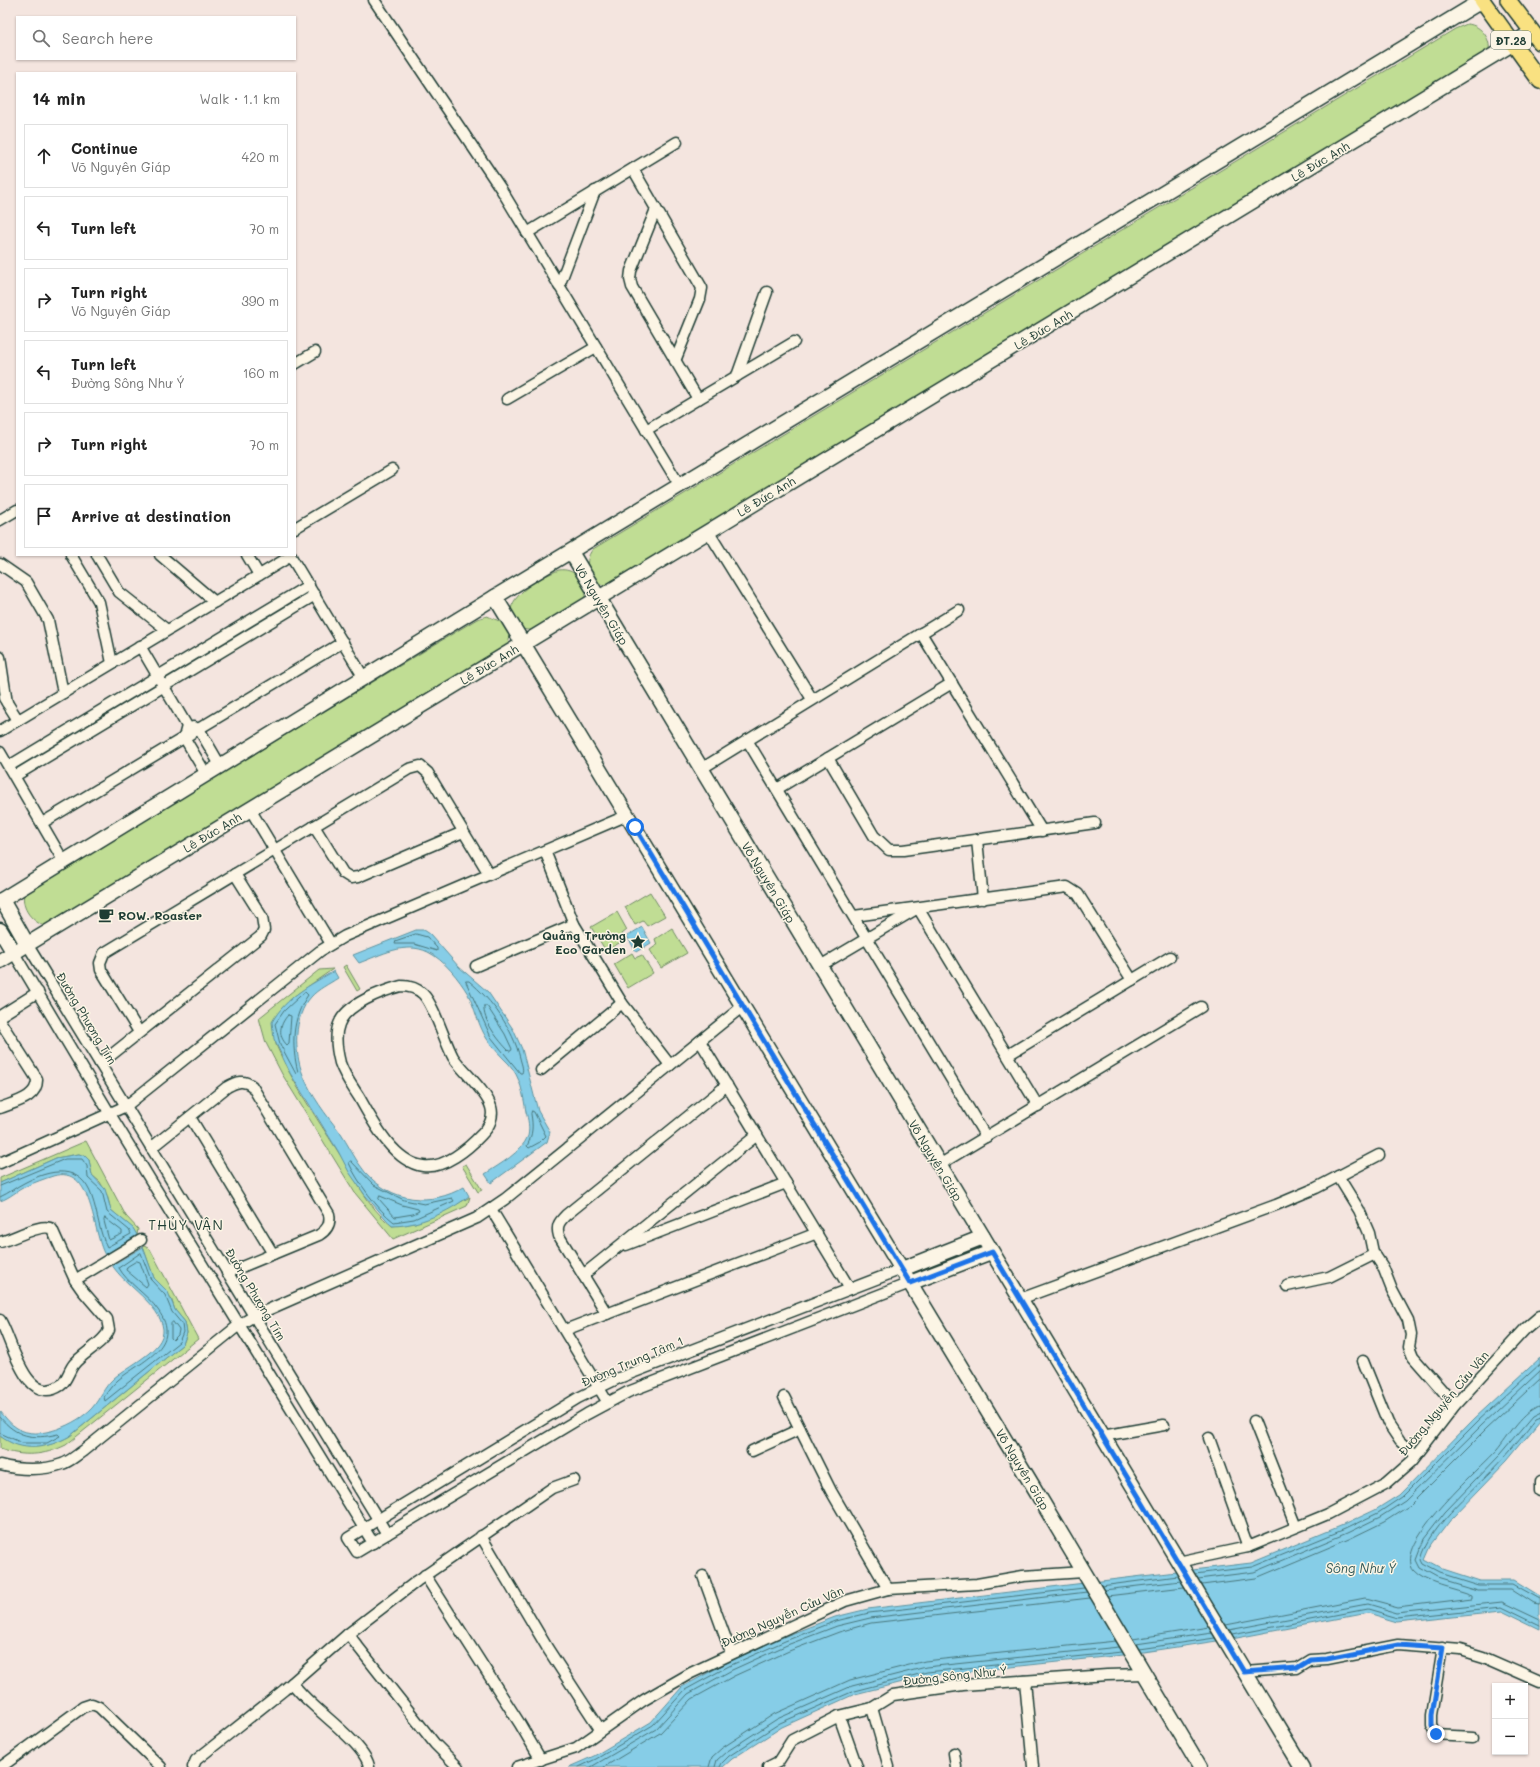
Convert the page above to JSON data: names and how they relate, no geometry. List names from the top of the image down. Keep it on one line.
{"streets":{"main road":["ĐT.28"],"street":["Lê Đức Anh","Võ Nguyên Giáp","Đường Phượng Tím","Đường Trung Tâm 1","Đường Nguyễn Cửu Vân","Đường Sông Như Ý"]},"crossings":[["ĐT.28","Lê Đức Anh"],["Lê Đức Anh","Võ Nguyên Giáp"],["Lê Đức Anh","Đường Phượng Tím"],["Võ Nguyên Giáp","Đường Trung Tâm 1"],["Võ Nguyên Giáp","Đường Nguyễn Cửu Vân"],["Võ Nguyên Giáp","Đường Sông Như Ý"],["Đường Phượng Tím","Đường Trung Tâm 1"]],"districts":["THỦY VÂN"],"water":["Sông Như Ý"],"places":{"cafe":["ROW. Roaster"],"place":["Quảng Trường Eco Garden"]},"page":{"search":"Search here","heading":["14 min","Walk · 1.1 km"],"list":[["Continue","Võ Nguyên Giáp","420 m"],["Turn left","70 m"],["Turn right","Võ Nguyên Giáp","390 m"],["Turn left","Đường Sông Như Ý","160 m"],["Turn right","70 m"],"Arrive at destination"],"map_buttons":["+","−"]}}
